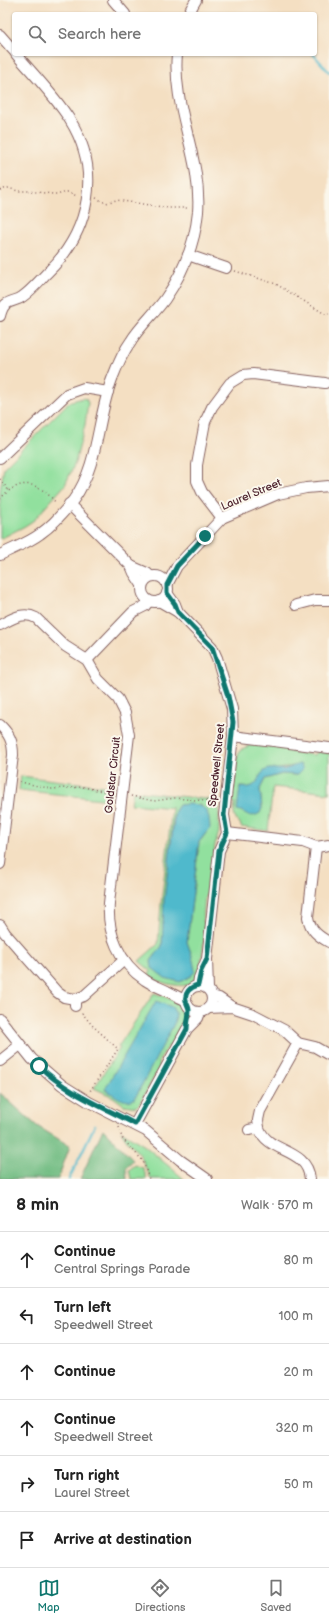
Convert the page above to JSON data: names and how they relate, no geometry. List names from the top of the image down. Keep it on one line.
{"streets":{"street":["Laurel Street","Speedwell Street","Goldstar Circuit"]},"crossings":[["Laurel Street","Speedwell Street"]],"page":{"search":"Search here","heading":["8 min","Walk · 570 m"],"list":[["Continue","Central Springs Parade","80 m"],["Turn left","Speedwell Street","100 m"],["Continue","20 m"],["Continue","Speedwell Street","320 m"],["Turn right","Laurel Street","50 m"],"Arrive at destination"],"nav":["Map","Directions","Saved"]}}
